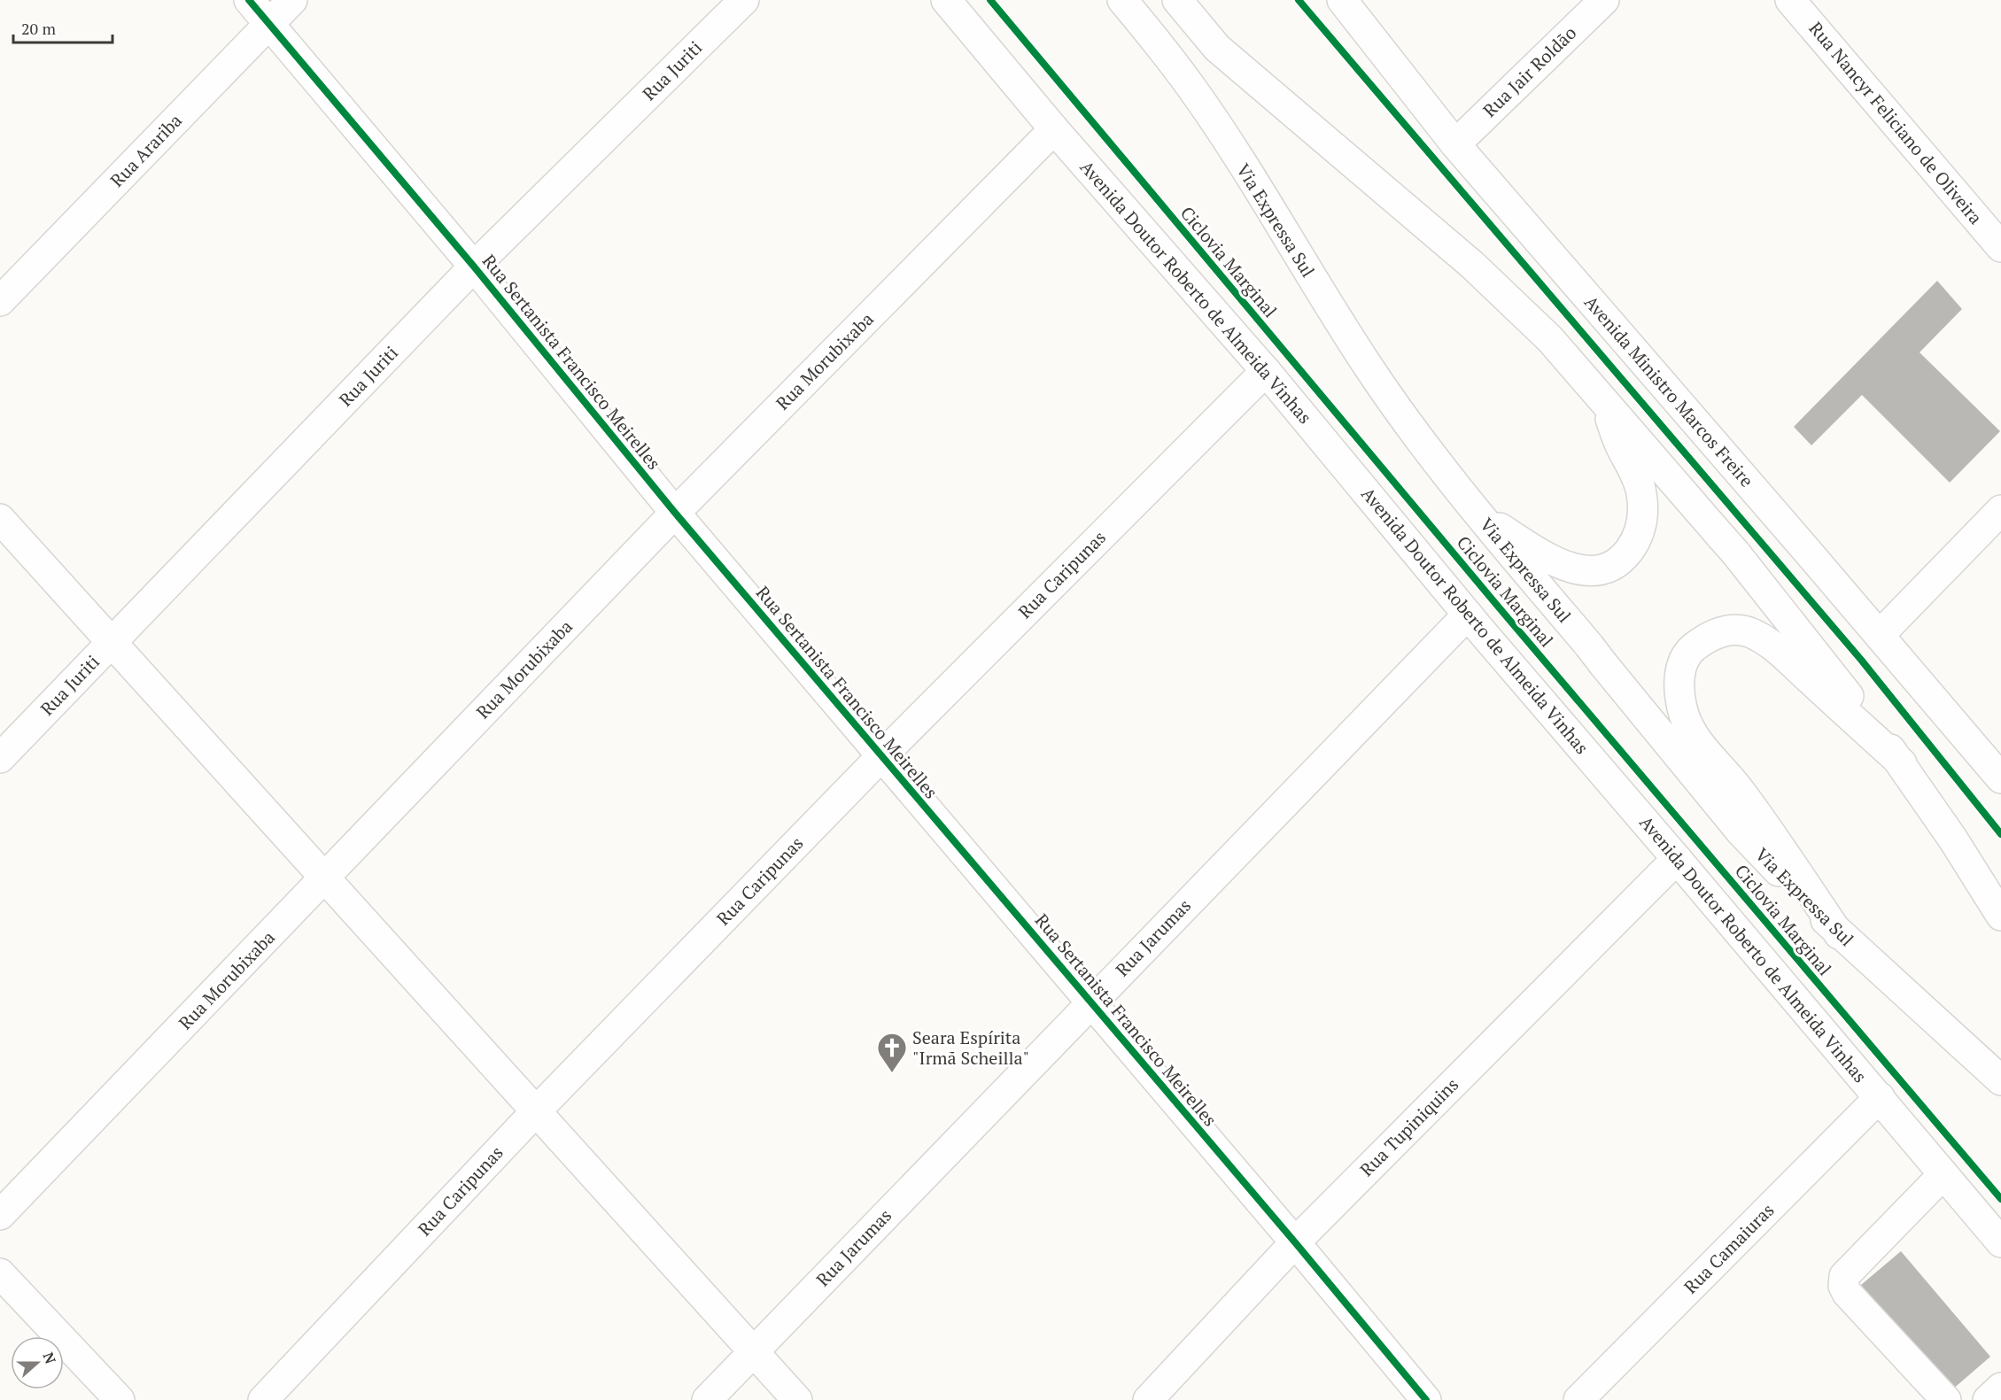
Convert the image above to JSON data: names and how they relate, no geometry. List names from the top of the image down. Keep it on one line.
{"streets":{"main road":["Rua Juriti","Rua Jair Roldão","Rua Nancyr Feliciano de Oliveira","Rua Arariba","Via Expressa Sul","Avenida Doutor Roberto de Almeida Vinhas","Rua Morubixaba","Rua Sertanista Francisco Meirelles","Avenida Ministro Marcos Freire","Rua Caripunas","Rua Jarumas","Rua Tupiniquins","Rua Camaiuras"],"cycle path":["Ciclovia Marginal"]},"crossings":[["Rua Juriti","Rua Sertanista Francisco Meirelles"],["Rua Jair Roldão","Avenida Ministro Marcos Freire"],["Rua Arariba","Rua Sertanista Francisco Meirelles"],["Avenida Doutor Roberto de Almeida Vinhas","Rua Morubixaba"],["Avenida Doutor Roberto de Almeida Vinhas","Rua Caripunas"],["Avenida Doutor Roberto de Almeida Vinhas","Rua Jarumas"],["Avenida Doutor Roberto de Almeida Vinhas","Rua Tupiniquins"],["Avenida Doutor Roberto de Almeida Vinhas","Rua Camaiuras"],["Rua Morubixaba","Rua Sertanista Francisco Meirelles"],["Rua Sertanista Francisco Meirelles","Rua Caripunas"],["Rua Sertanista Francisco Meirelles","Rua Jarumas"],["Rua Sertanista Francisco Meirelles","Rua Tupiniquins"]],"places":{"church":["Seara Espírita \"Irmã Scheilla\""]},"scale_bar":"20 m","north":"right"}
